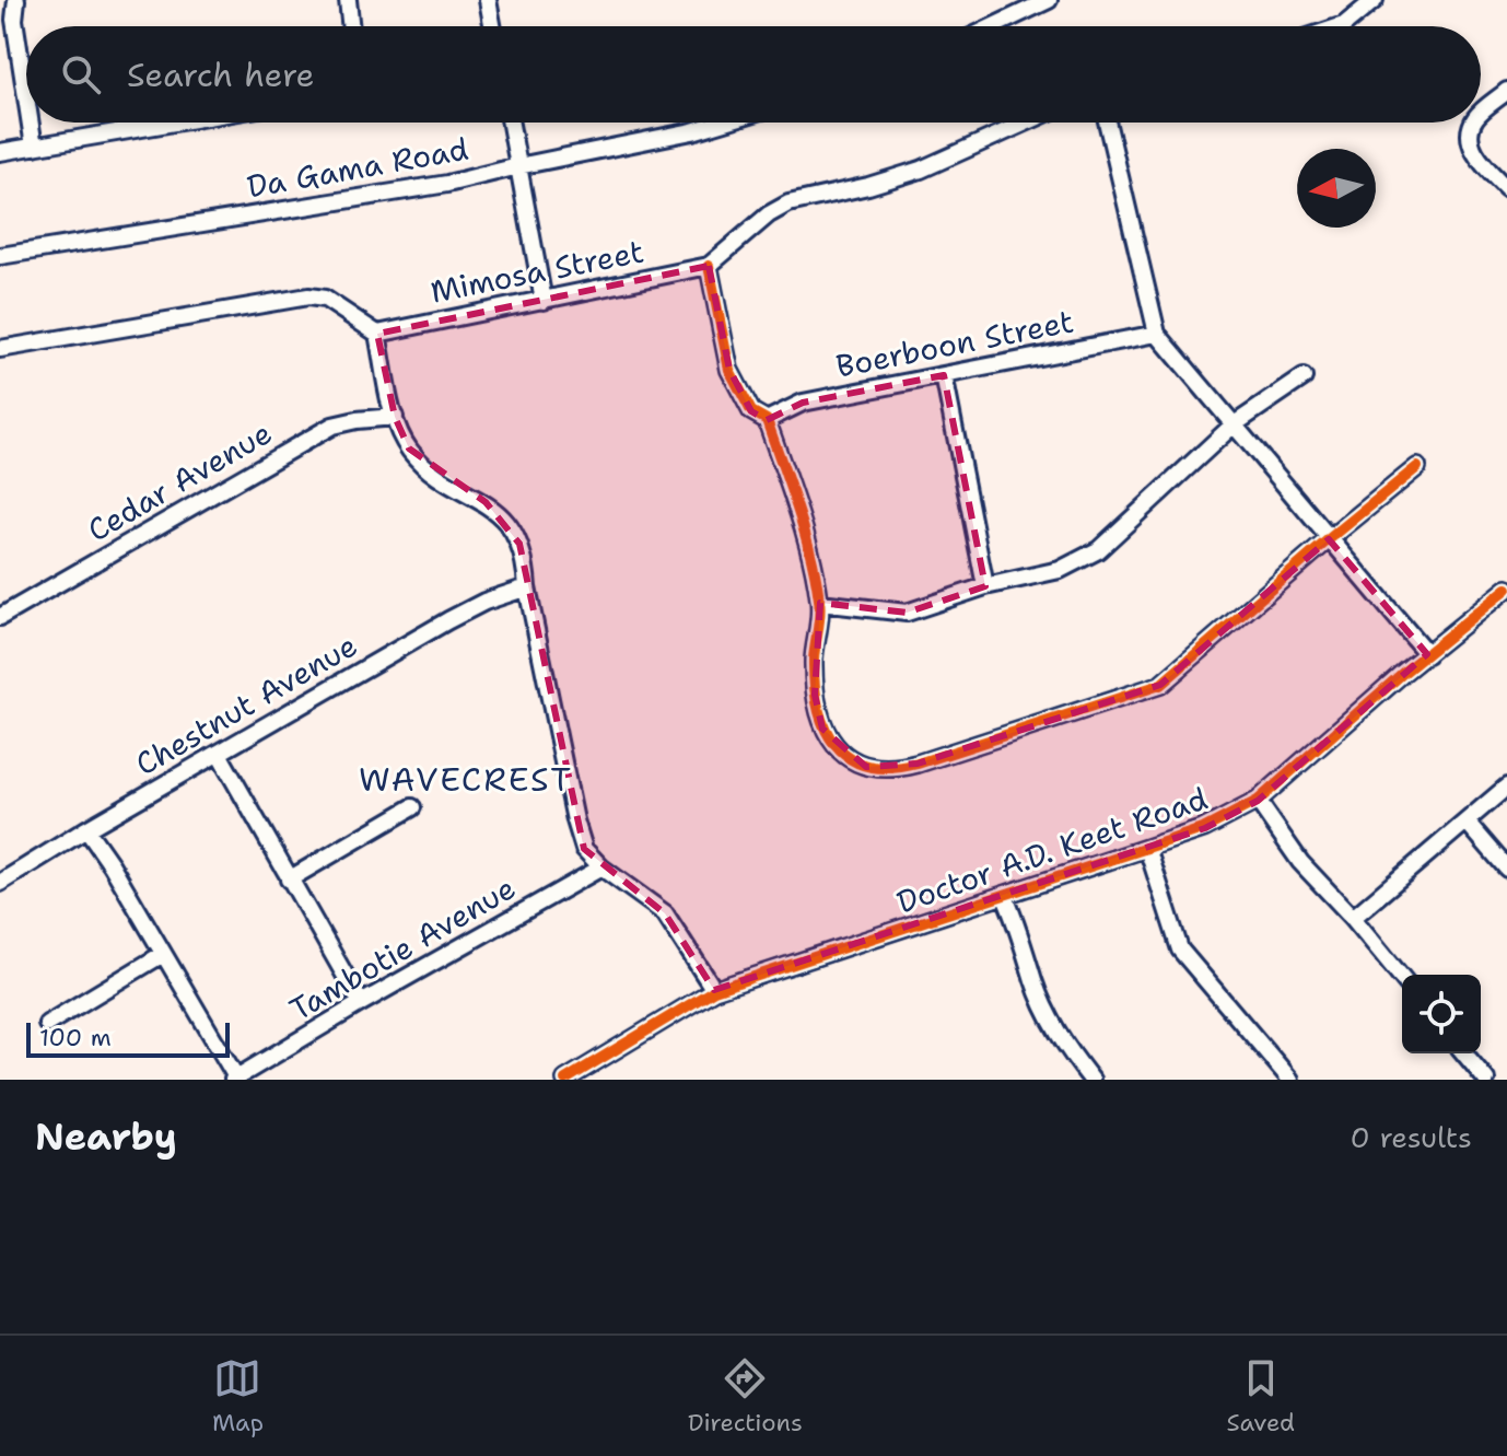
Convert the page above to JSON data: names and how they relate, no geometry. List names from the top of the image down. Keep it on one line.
{"streets":{"street":["Da Gama Road","Mimosa Street","Boerboon Street","Cedar Avenue","Chestnut Avenue","Doctor A.D. Keet Road","Tambotie Avenue"]},"districts":["WAVECREST"],"scale_bar":"100 m","north":"left","page":{"search":"Search here","scale":"100 m","heading":["Nearby","0 results"],"nav":["Map","Directions","Saved"]}}
